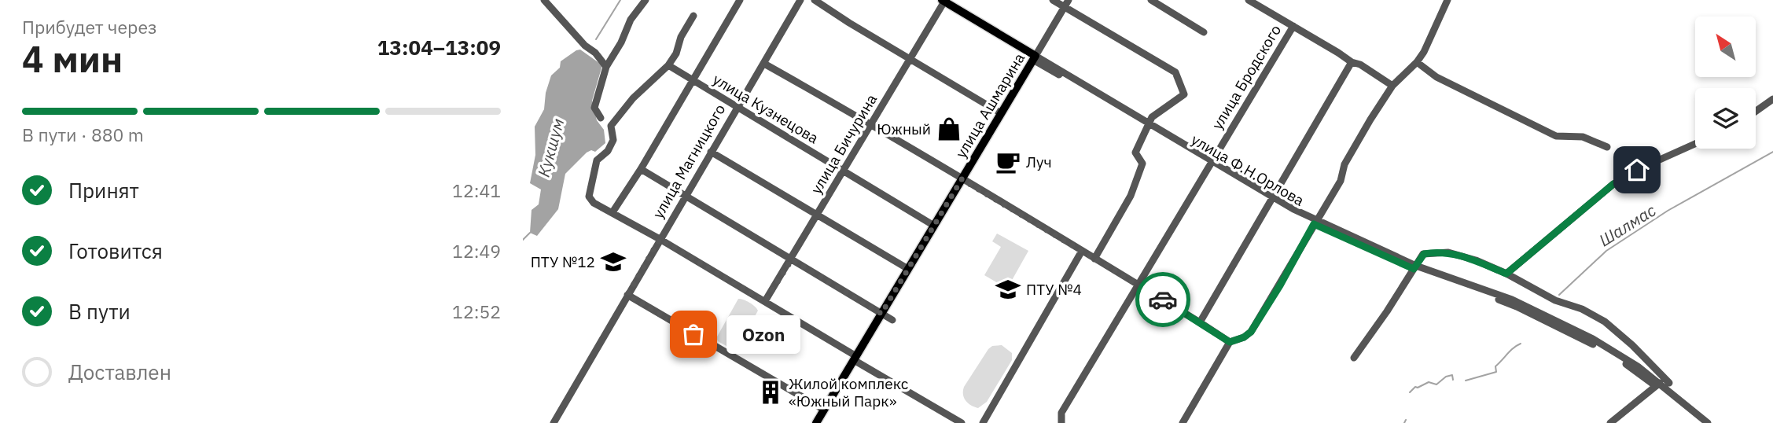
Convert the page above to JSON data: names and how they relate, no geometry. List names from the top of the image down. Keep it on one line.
{"streets":{"main road":["улица Ашмарина","улица Ф.Н.Орлова"],"street":["улица Бродского","улица Кузнецова","улица Бичурина","улица Магницкого"]},"crossings":[["улица Бродского","улица Ф.Н.Орлова"],["улица Ашмарина","улица Кузнецова"],["улица Ашмарина","улица Ф.Н.Орлова"],["улица Кузнецова","улица Бичурина"],["улица Кузнецова","улица Магницкого"],["улица Бичурина","улица Ф.Н.Орлова"]],"water":["Кукшум","Шалмас"],"places":{"shop":["Южный"],"cafe":["Луч"],"school or university":["ПТУ №12","ПТУ №4"],"other":["Ozon"],"building":["Жилой комплекс «Южный Парк»"]},"north":"top left","page":{"heading":["4 мин","Прибудет через","13:04–13:09"],"bar":"В пути · 880 m","list":[["Принят","12:41"],["Готовится","12:49"],["В пути","12:52"],"Доставлен"],"bubble":"Ozon"}}
